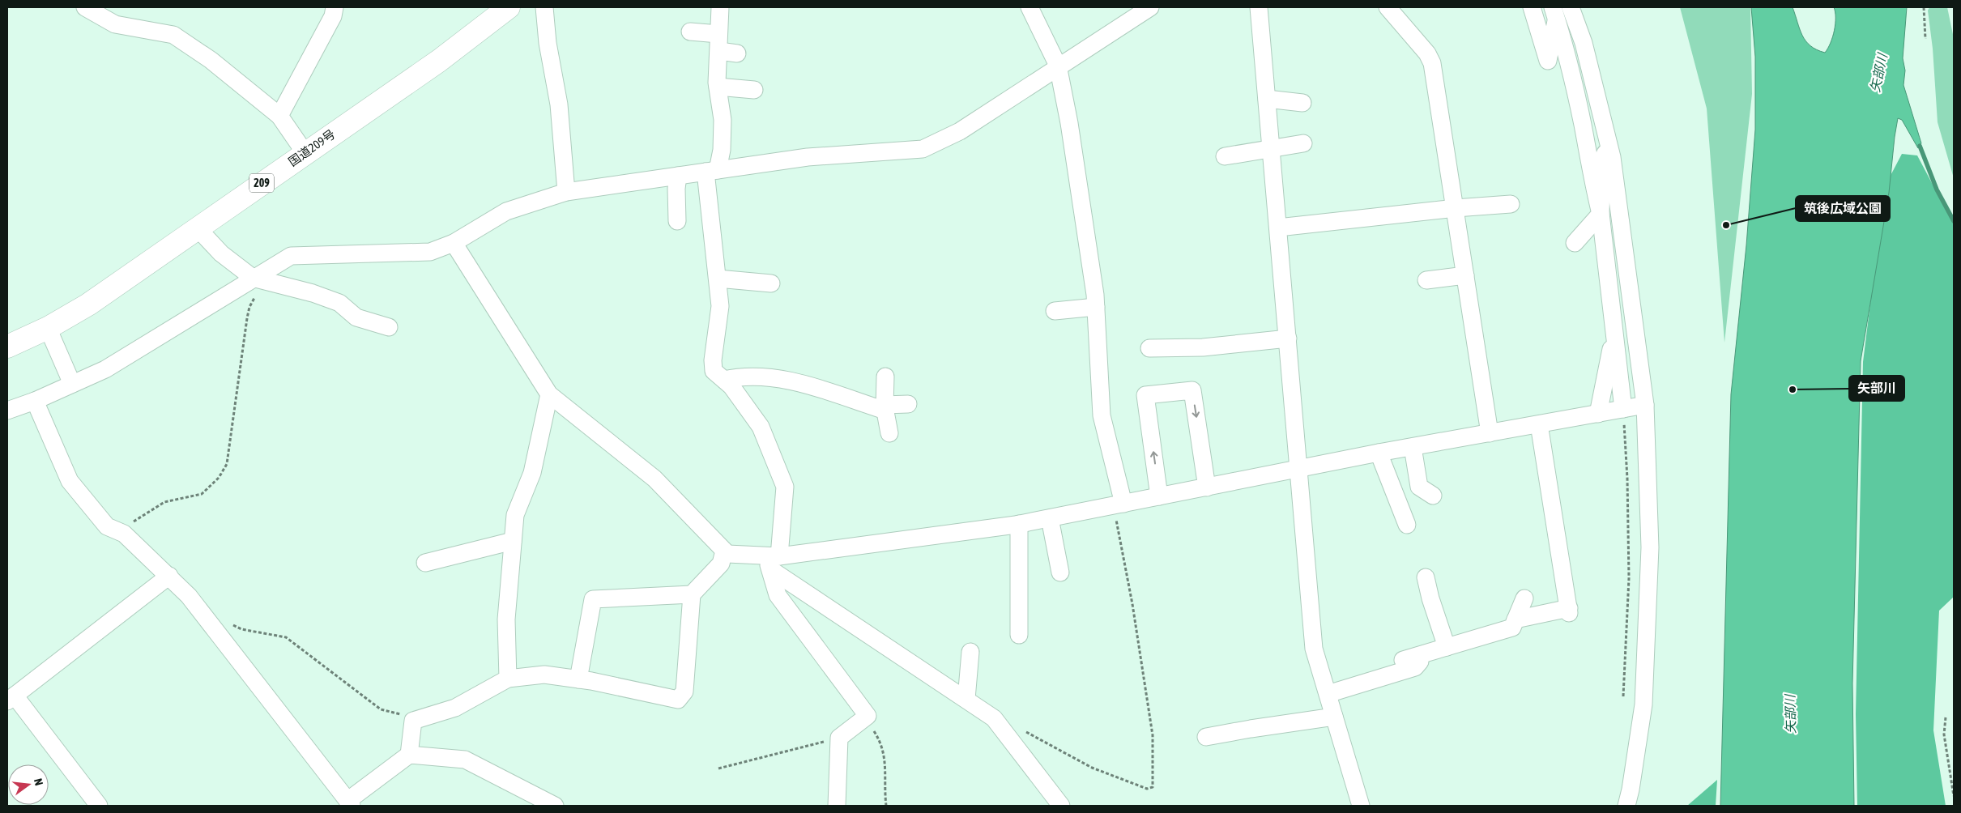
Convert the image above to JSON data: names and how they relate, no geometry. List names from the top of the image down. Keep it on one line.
{"streets":{"highway":["国道209号","209"]},"water":["矢部川"],"places":["筑後広域公園","矢部川"],"north":"right"}
